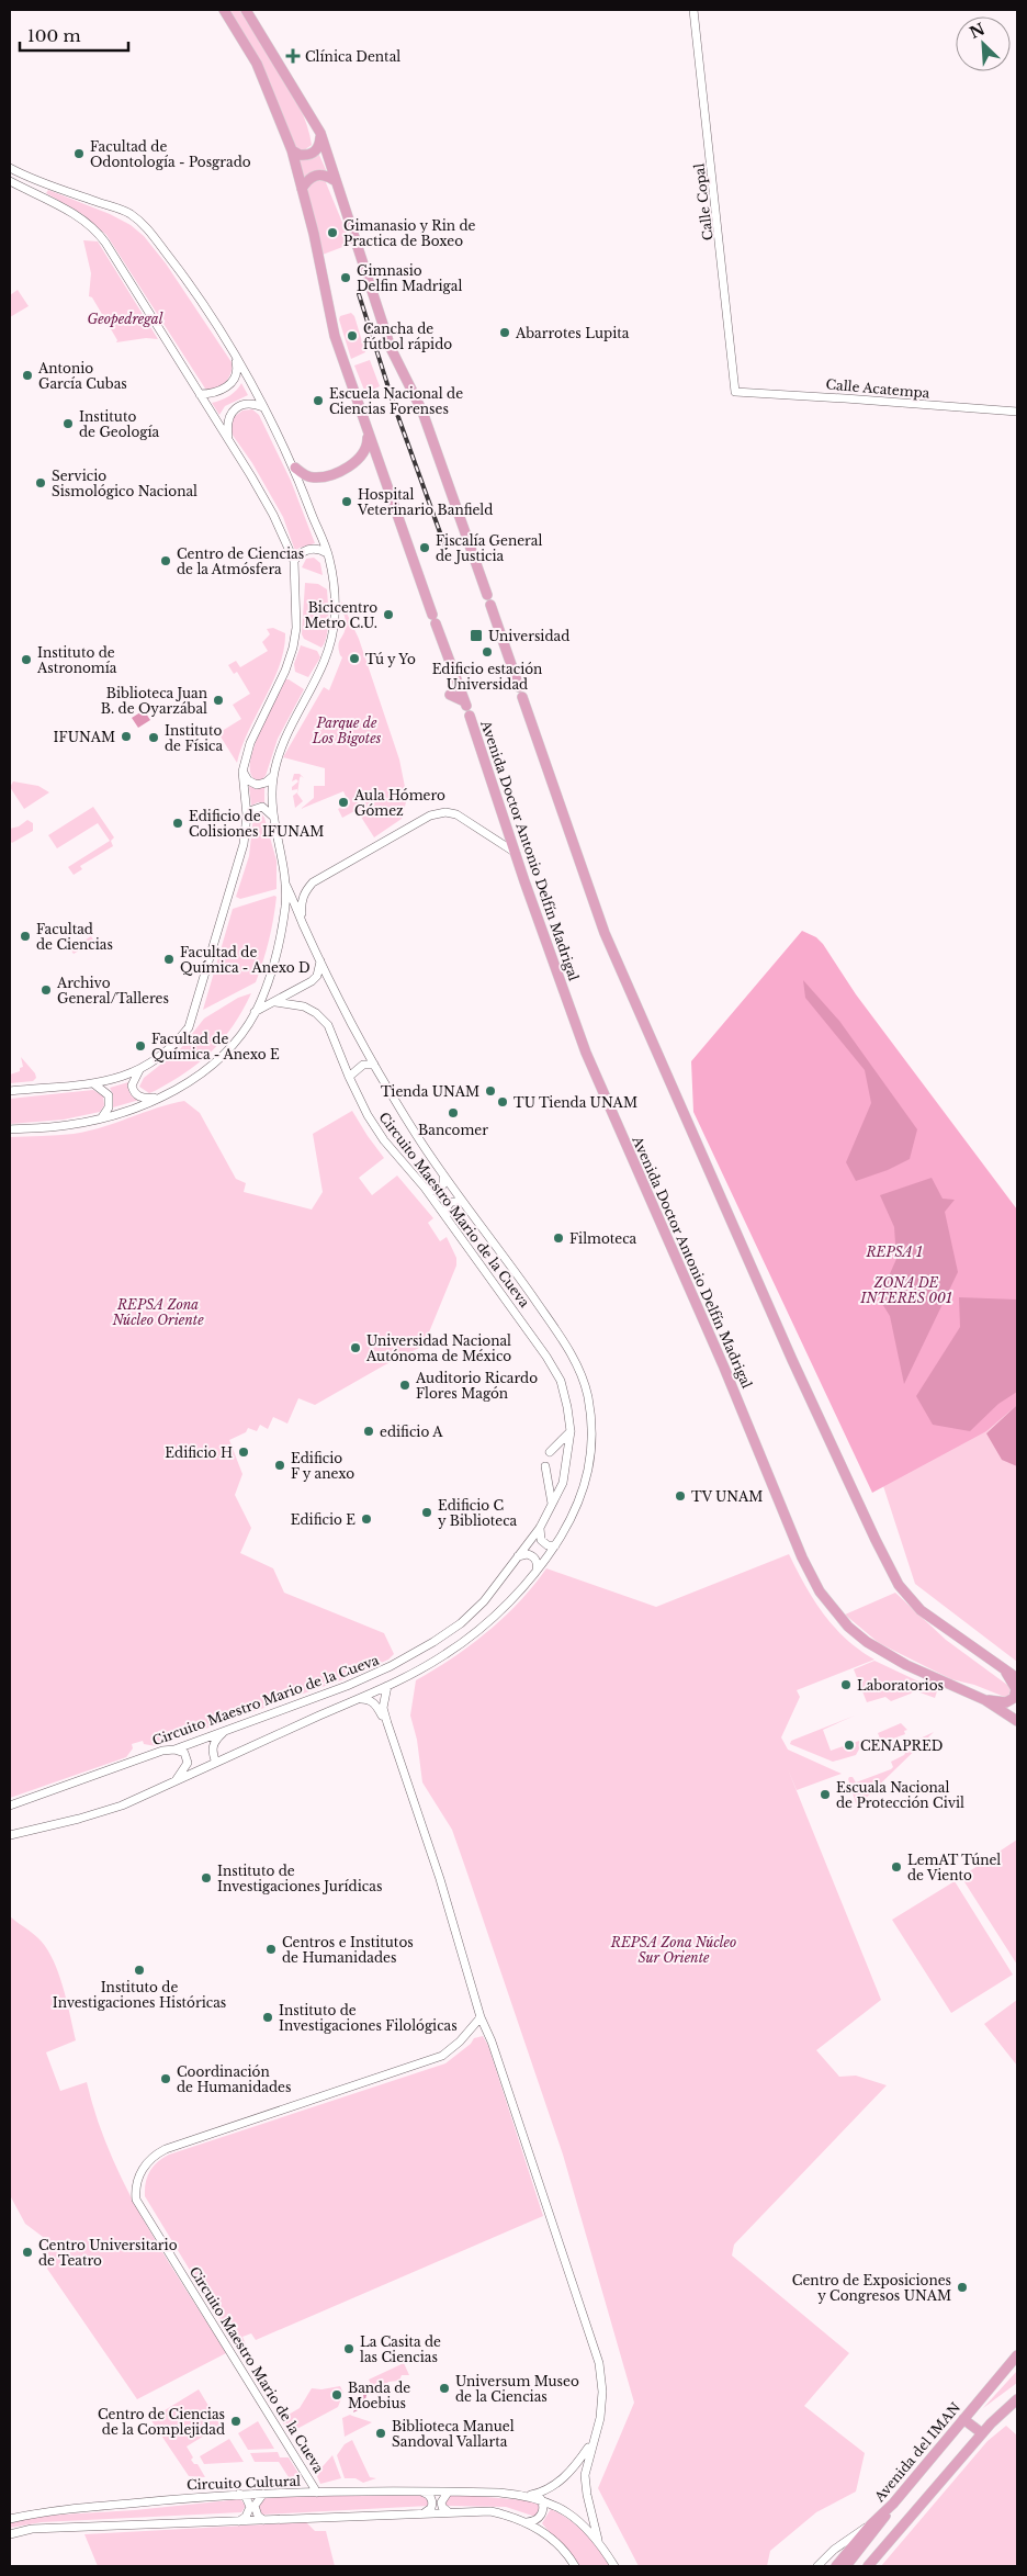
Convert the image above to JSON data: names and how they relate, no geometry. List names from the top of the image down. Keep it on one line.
{"streets":{"main road":["Avenida Doctor Antonio Delfín Madrigal","Avenida del IMAN"],"street":["Calle Copal","Calle Acatempa","Circuito Maestro Mario de la Cueva","Circuito Cultural"]},"crossings":[["Calle Copal","Calle Acatempa"],["Avenida Doctor Antonio Delfín Madrigal","Circuito Maestro Mario de la Cueva"],["Circuito Maestro Mario de la Cueva","Circuito Cultural"]],"parks":["Geopedregal","Parque de Los Bigotes","REPSA 1","ZONA DE INTERES 001","REPSA Zona Núcleo Oriente","REPSA Zona Núcleo Sur Oriente"],"places":{"health":["Clínica Dental"],"other":["Facultad de Odontología - Posgrado","Gimanasio y Rin de Practica de Boxeo","Gimnasio Delfin Madrigal","Abarrotes Lupita","Cancha de fútbol rápido","Antonio García Cubas","Escuela Nacional de Ciencias Forenses","Instituto de Geología","Servicio Sismológico Nacional","Hospital Veterinario Banfield","Fiscalía General de Justicia","Centro de Ciencias de la Atmósfera","Bicicentro Metro C.U.","Edificio estación Universidad","Tú y Yo","Instituto de Astronomía","Biblioteca Juan B. de Oyarzábal","IFUNAM","Instituto de Física","Aula Hómero Gómez","Edificio de Colisiones IFUNAM","Facultad de Ciencias","Facultad de Química - Anexo D","Archivo General/Talleres","Facultad de Química - Anexo E","Tienda UNAM","TU Tienda UNAM","Bancomer","Filmoteca","Universidad Nacional Autónoma de México","Auditorio Ricardo Flores Magón","edificio A","Edificio H","Edificio F y anexo","TV UNAM","Edificio C y Biblioteca","Edificio E","Laboratorios","CENAPRED","Escuala Nacional de Protección Civil","LemAT Túnel de Viento","Instituto de Investigaciones Jurídicas","Centros e Institutos de Humanidades","Instituto de Investigaciones Históricas","Instituto de Investigaciones Filológicas","Coordinación de Humanidades","Centro Universitario de Teatro","Centro de Exposiciones y Congresos UNAM","La Casita de las Ciencias","Universum Museo de la Ciencias","Banda de Moebius","Centro de Ciencias de la Complejidad","Biblioteca Manuel Sandoval Vallarta"],"transit":["Universidad"]},"scale_bar":"100 m","north":"top left"}
